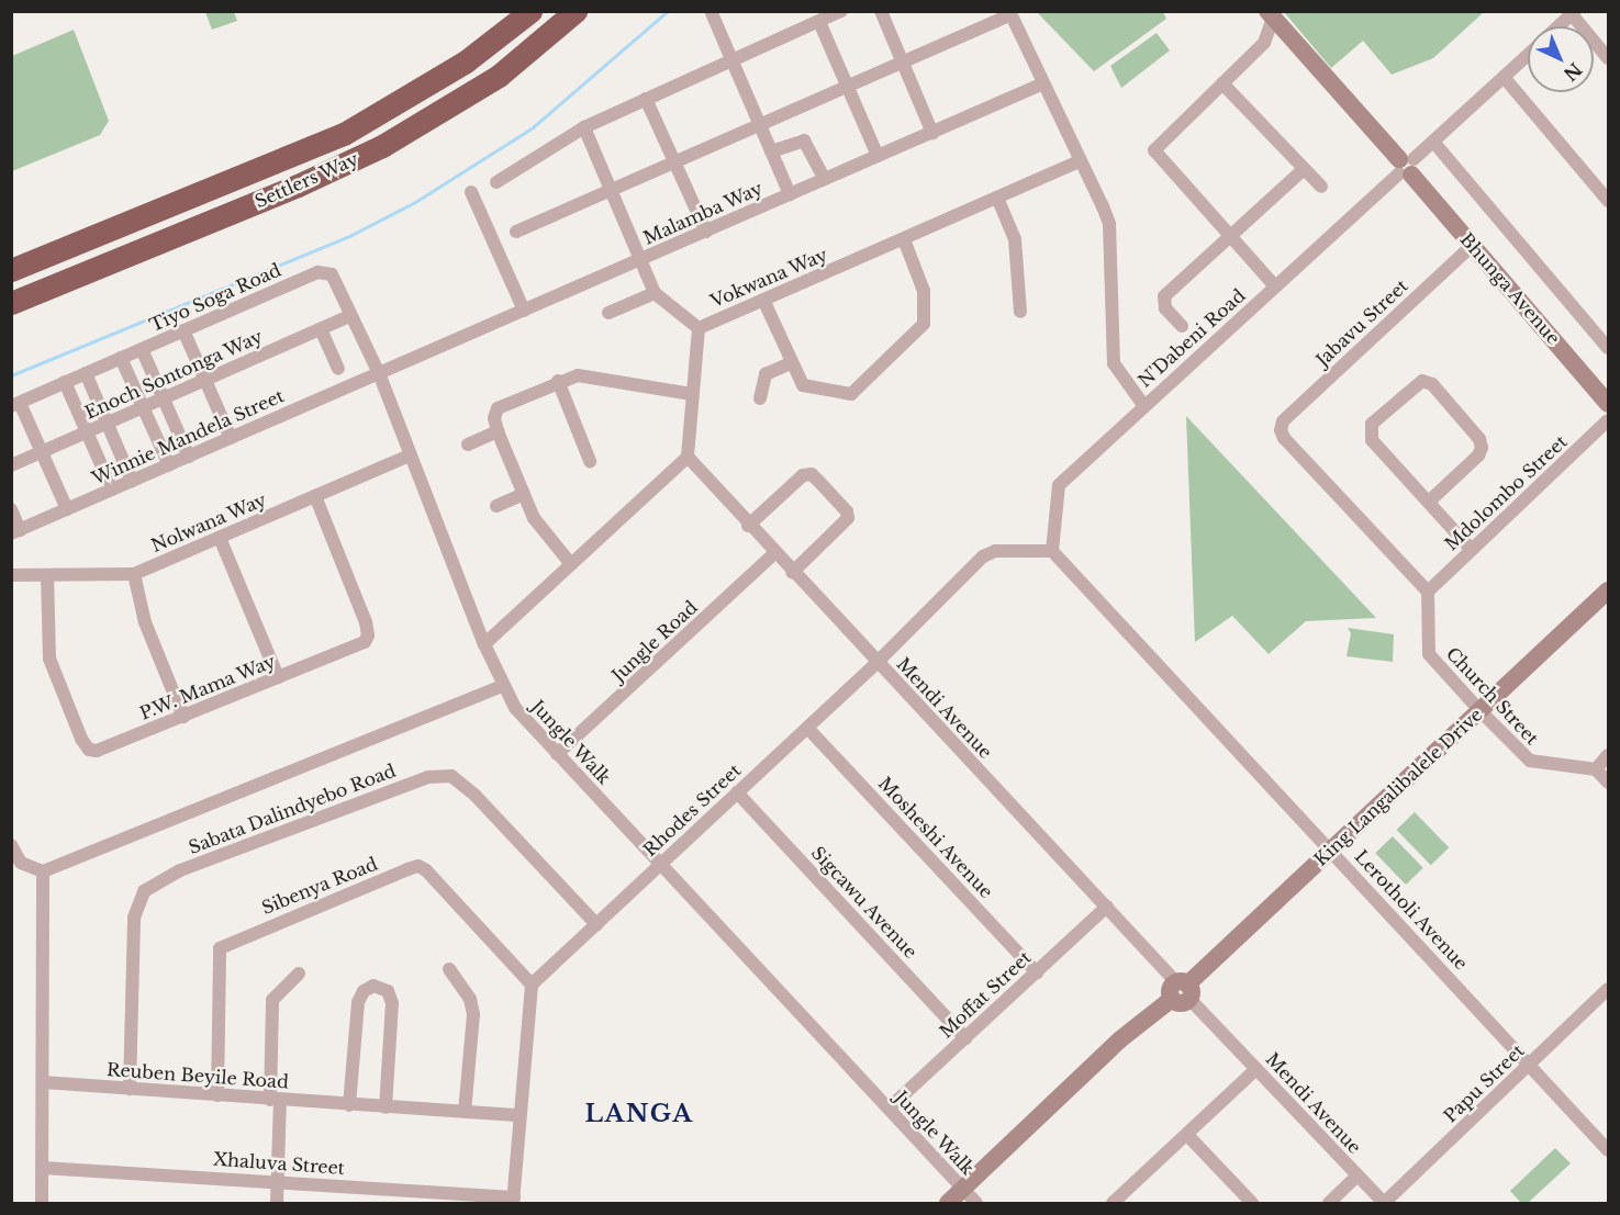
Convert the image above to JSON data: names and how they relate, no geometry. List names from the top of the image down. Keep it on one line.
{"streets":{"highway":["Settlers Way"],"street":["Malamba Way","Vokwana Way","Bhunga Avenue","Tiyo Soga Road","Jabavu Street","N'Dabeni Road","Enoch Sontonga Way","Winnie Mandela Street","Mdolombo Street","Nolwana Way","Jungle Road","P.W. Mama Way","Church Street","Mendi Avenue","Jungle Walk","King Langalibalele Drive","Sabata Dalindyebo Road","Rhodes Street","Mosheshi Avenue","Sibenya Road","Sigcawu Avenue","Lerotholi Avenue","Moffat Street","Reuben Beyile Road","Papu Street","Xhaluva Street"]},"crossings":[["Malamba Way","Tiyo Soga Road"],["Malamba Way","Winnie Mandela Street"],["Vokwana Way","Mendi Avenue"],["Bhunga Avenue","Jabavu Street"],["Bhunga Avenue","N'Dabeni Road"],["Tiyo Soga Road","Enoch Sontonga Way"],["Tiyo Soga Road","Winnie Mandela Street"],["Jabavu Street","Mdolombo Street"],["Jabavu Street","Church Street"],["N'Dabeni Road","Rhodes Street"],["N'Dabeni Road","Lerotholi Avenue"],["Mdolombo Street","Church Street"],["Nolwana Way","P.W. Mama Way"],["Jungle Road","Mendi Avenue"],["Jungle Road","Jungle Walk"],["Church Street","King Langalibalele Drive"],["Mendi Avenue","King Langalibalele Drive"],["Mendi Avenue","Rhodes Street"],["Mendi Avenue","Moffat Street"],["Mendi Avenue","Papu Street"],["Jungle Walk","King Langalibalele Drive"],["Jungle Walk","Rhodes Street"],["Jungle Walk","Moffat Street"],["King Langalibalele Drive","Lerotholi Avenue"],["Sabata Dalindyebo Road","Rhodes Street"],["Sabata Dalindyebo Road","Reuben Beyile Road"],["Rhodes Street","Mosheshi Avenue"],["Rhodes Street","Sibenya Road"],["Rhodes Street","Sigcawu Avenue"],["Rhodes Street","Lerotholi Avenue"],["Mosheshi Avenue","Moffat Street"],["Sibenya Road","Reuben Beyile Road"],["Sigcawu Avenue","Moffat Street"],["Lerotholi Avenue","Papu Street"]],"districts":["LANGA"],"north":"bottom right"}
